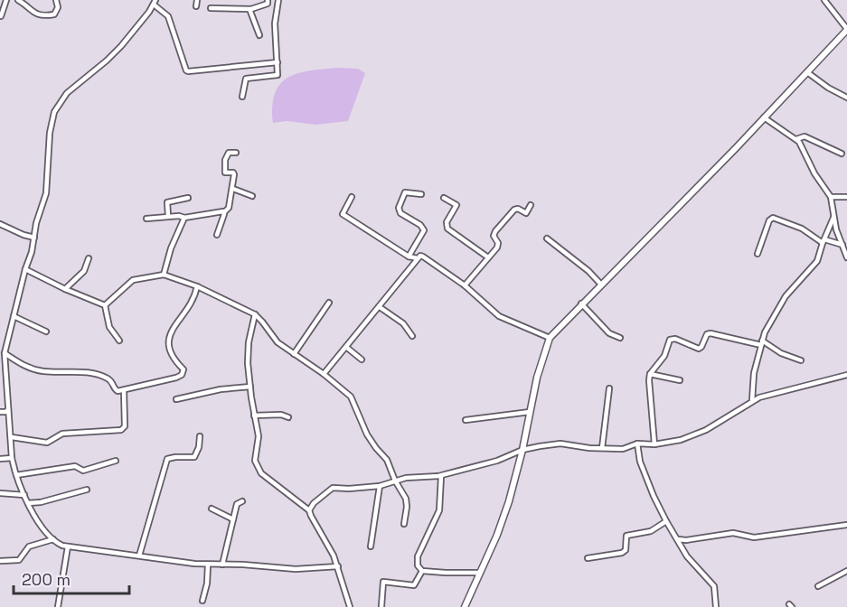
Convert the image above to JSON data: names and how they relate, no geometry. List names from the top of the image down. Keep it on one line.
{"scale_bar":"200 m"}
